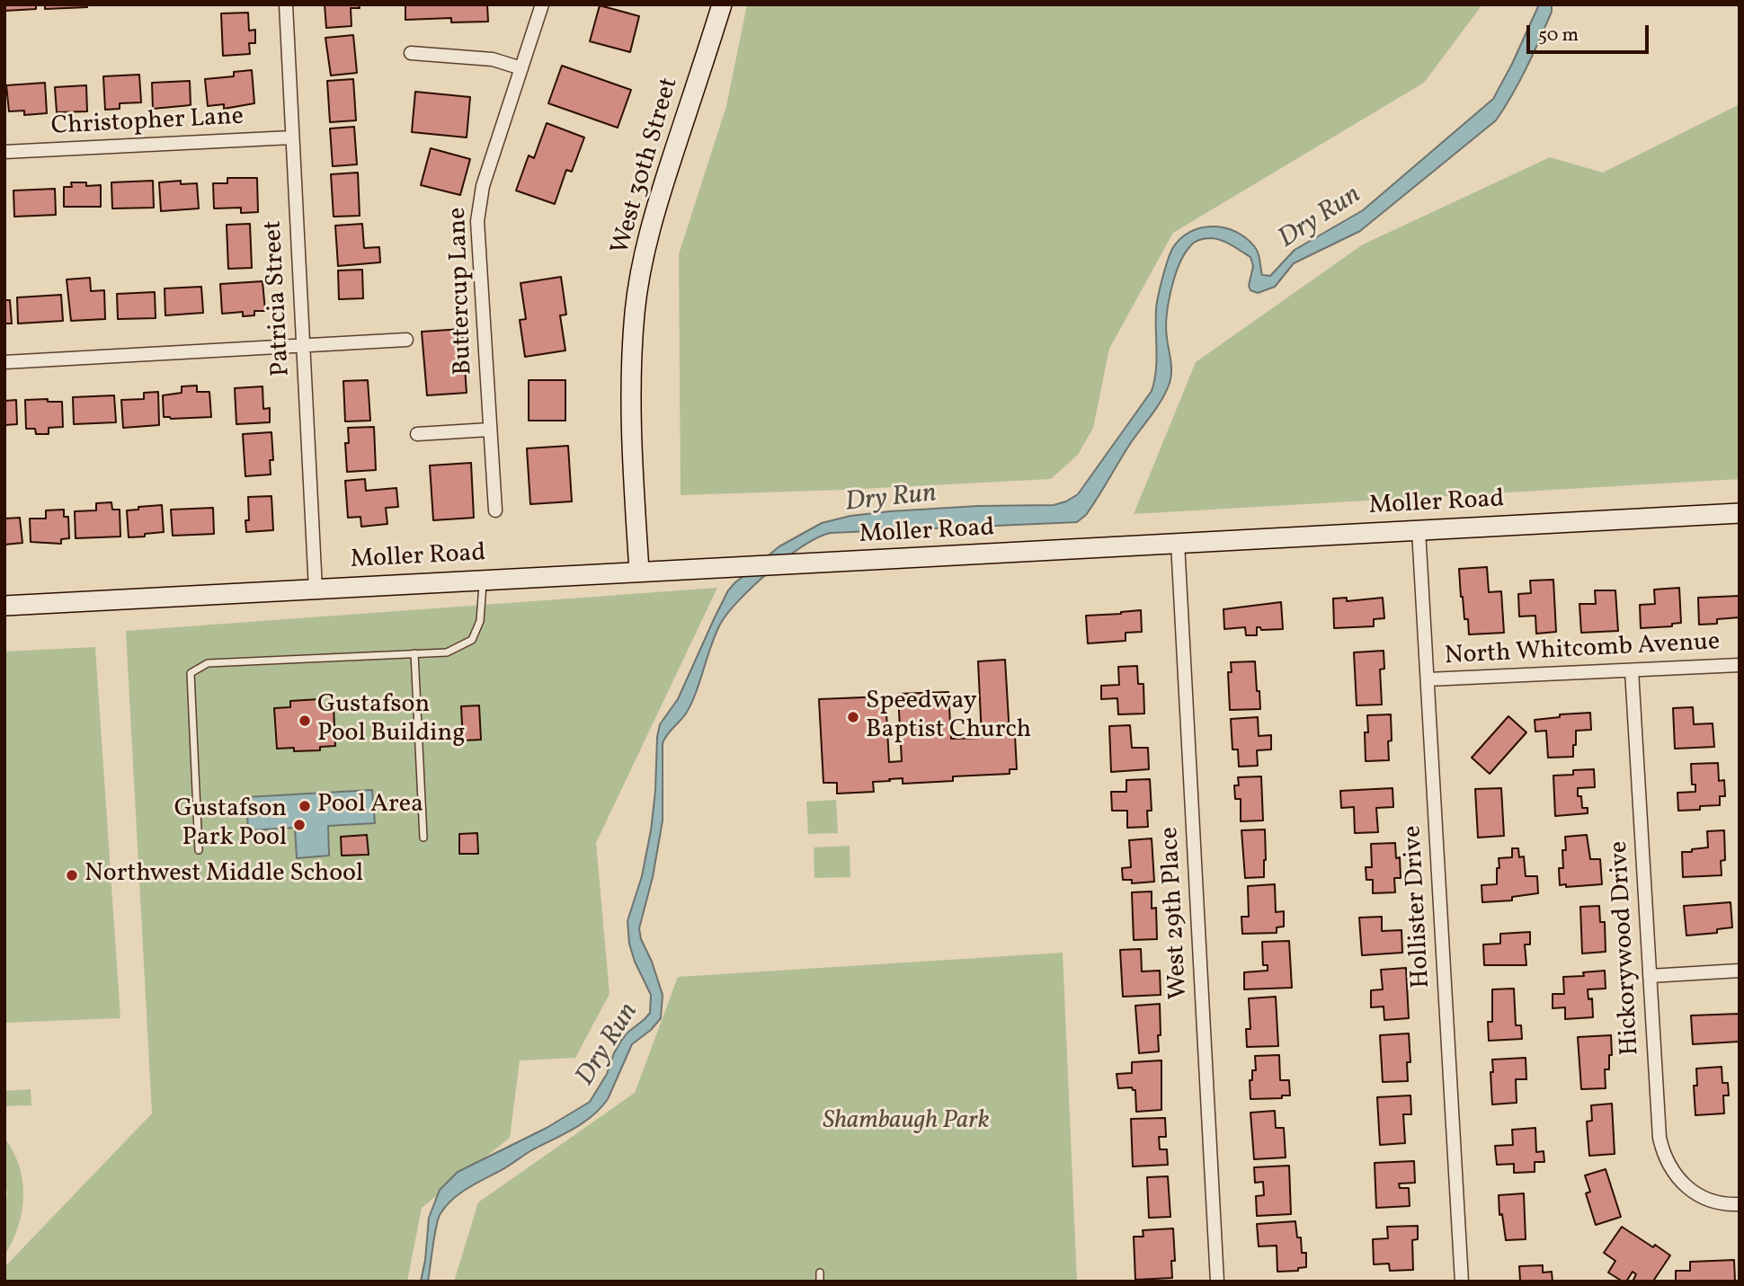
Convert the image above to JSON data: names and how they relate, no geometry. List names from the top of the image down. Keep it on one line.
{"streets":{"street":["Christopher Lane","West 30th Street","Buttercup Lane","Patricia Street","Moller Road","North Whitcomb Avenue","Hollister Drive","West 29th Place","Hickorywood Drive"]},"crossings":[["Christopher Lane","Patricia Street"],["West 30th Street","Moller Road"],["Patricia Street","Moller Road"],["Moller Road","Hollister Drive"],["Moller Road","West 29th Place"],["North Whitcomb Avenue","Hollister Drive"],["North Whitcomb Avenue","Hickorywood Drive"]],"water":["Dry Run"],"parks":["Shambaugh Park"],"places":["Speedway Baptist Church","Gustafson Pool Building","Pool Area","Gustafson Park Pool","Northwest Middle School"],"scale_bar":"50 m"}
